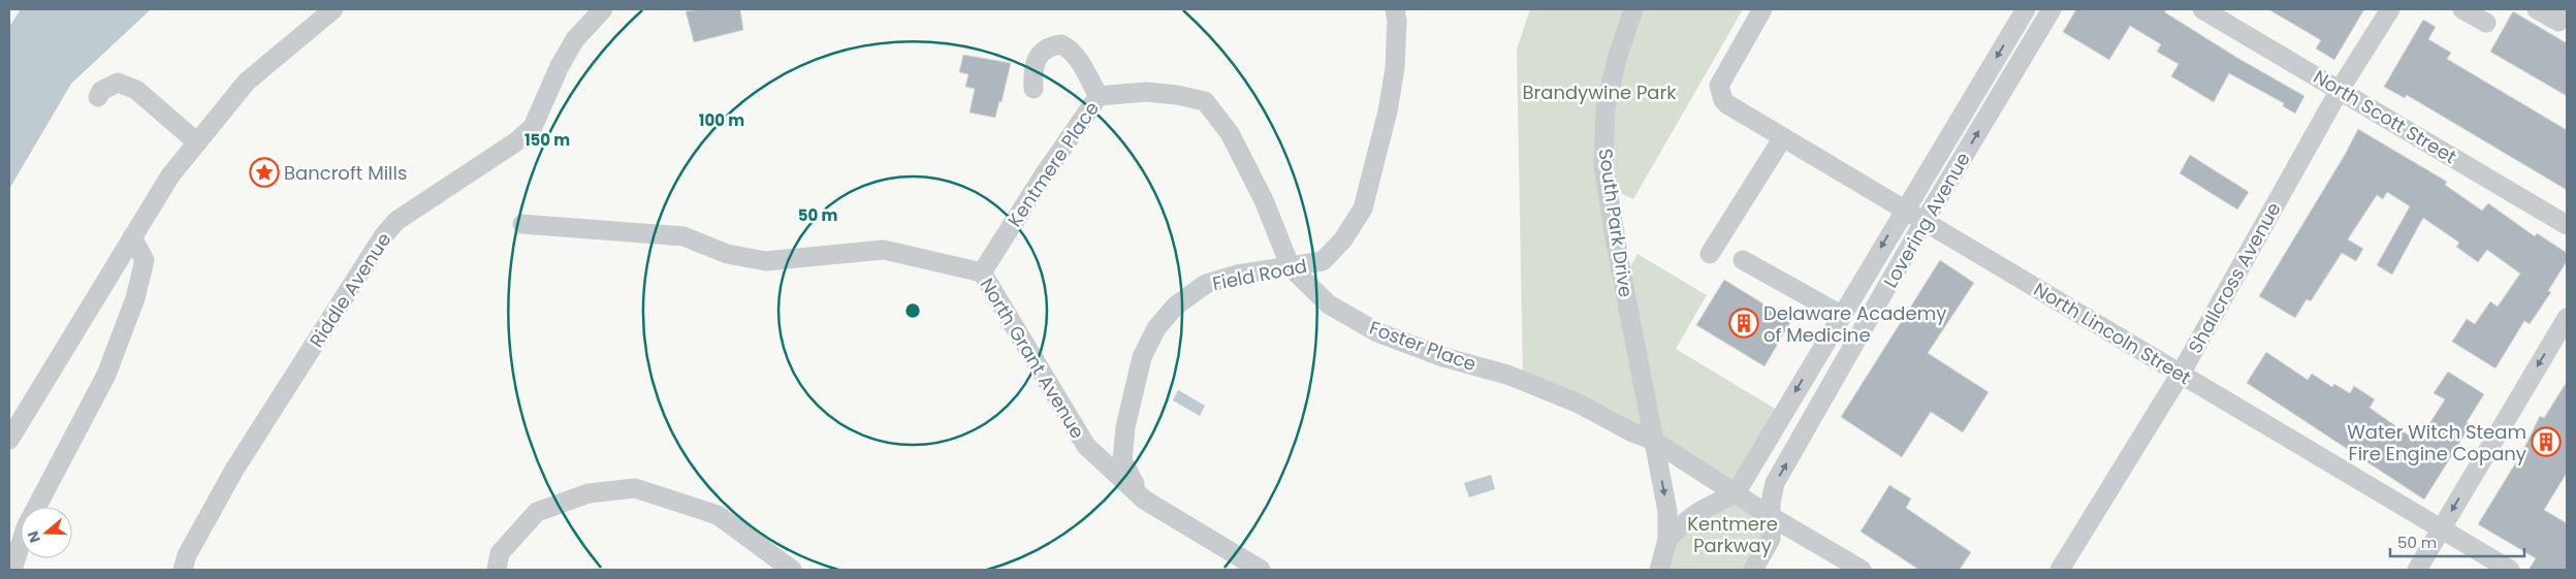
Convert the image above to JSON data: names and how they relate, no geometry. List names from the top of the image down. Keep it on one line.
{"streets":{"street":["North Scott Street","Kentmere Place","Lovering Avenue","South Park Drive","Field Road","Shallcross Avenue","Riddle Avenue","North Lincoln Street","Foster Place","North Grant Avenue"]},"crossings":[["North Scott Street","Shallcross Avenue"],["Kentmere Place","Foster Place"],["Kentmere Place","North Grant Avenue"],["Lovering Avenue","North Lincoln Street"],["Lovering Avenue","Foster Place"],["South Park Drive","Foster Place"],["Field Road","Foster Place"],["Field Road","North Grant Avenue"],["Shallcross Avenue","North Lincoln Street"]],"parks":["Brandywine Park","Kentmere Parkway"],"places":{"place":["Bancroft Mills"],"building":["Delaware Academy of Medicine","Water Witch Steam Fire Engine Copany"]},"scale_bar":"50 m","north":"left","rings":["100 m","150 m","50 m"]}
